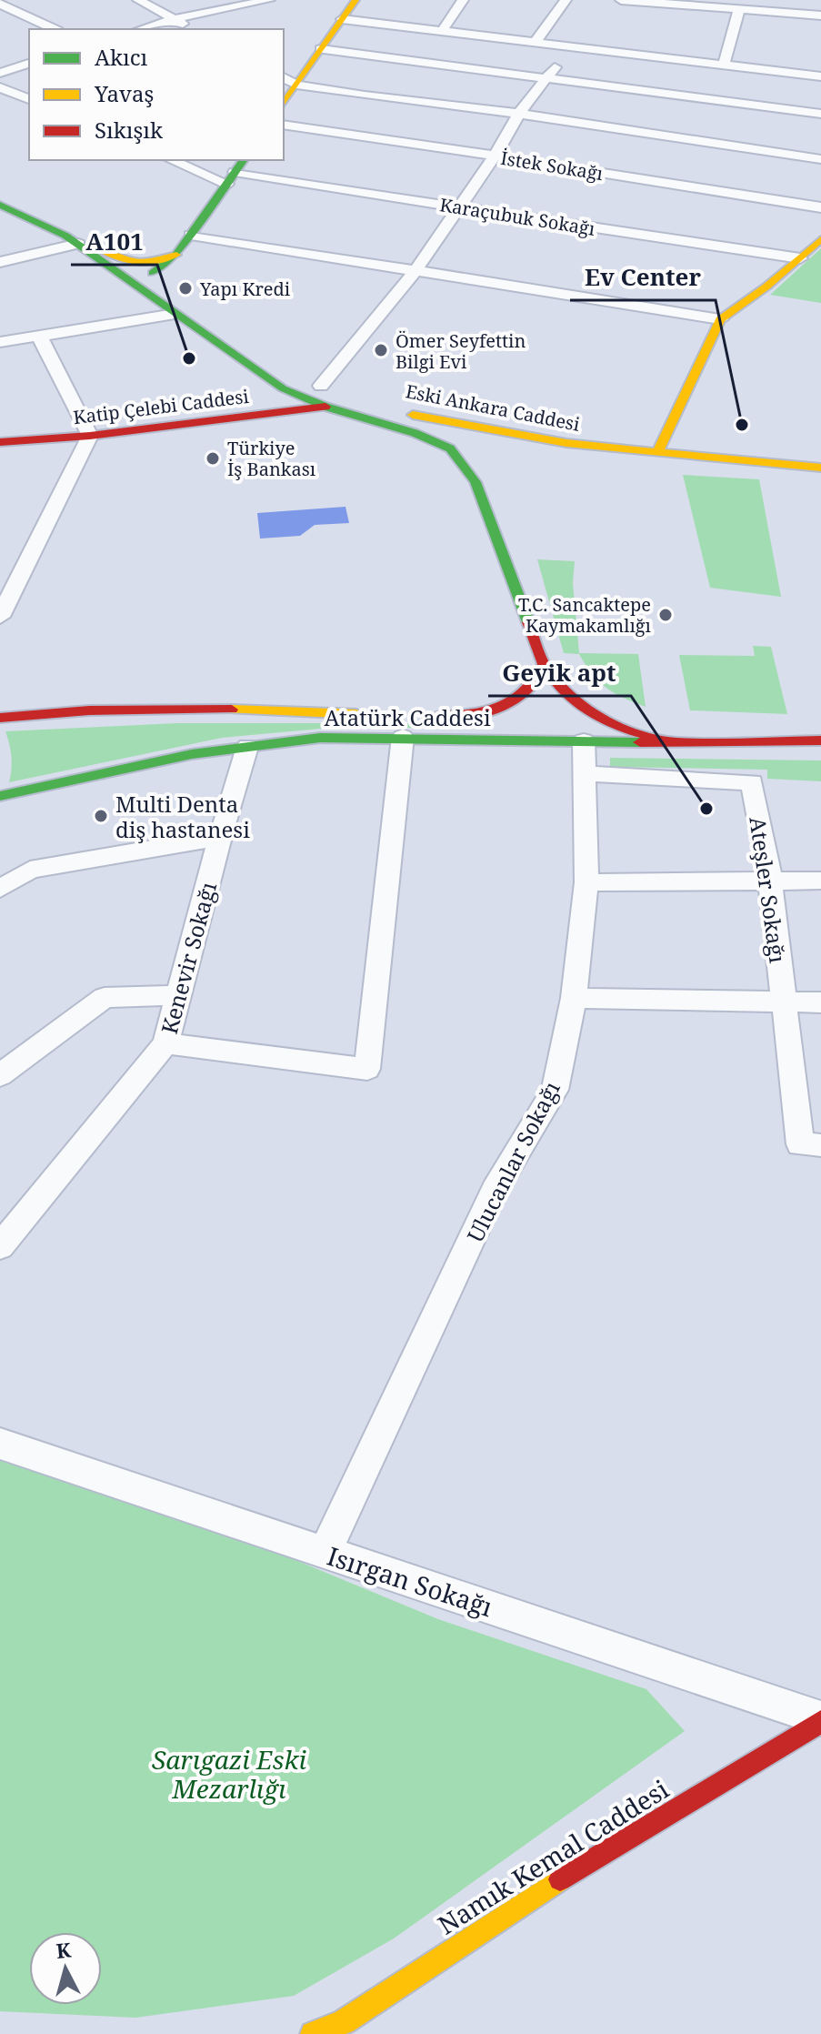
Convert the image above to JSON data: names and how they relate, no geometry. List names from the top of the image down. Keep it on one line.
{"streets":{"main road":["Katip Çelebi Caddesi","Eski Ankara Caddesi","Atatürk Caddesi","Namık Kemal Caddesi"],"street":["İstek Sokağı","Karaçubuk Sokağı","Ateşler Sokağı","Kenevir Sokağı","Ulucanlar Sokağı","Isırgan Sokağı"]},"crossings":[["Katip Çelebi Caddesi","Eski Ankara Caddesi"],["Eski Ankara Caddesi","Atatürk Caddesi"],["Atatürk Caddesi","Kenevir Sokağı"],["Atatürk Caddesi","Ulucanlar Sokağı"],["Ateşler Sokağı","Ulucanlar Sokağı"],["Ulucanlar Sokağı","Isırgan Sokağı"],["Isırgan Sokağı","Namık Kemal Caddesi"]],"parks":["Sarıgazi Eski Mezarlığı"],"places":["Yapı Kredi","Ömer Seyfettin Bilgi Evi","A101","Ev Center","Türkiye İş Bankası","T.C. Sancaktepe Kaymakamlığı","Geyik apt","Multi Denta diş hastanesi"],"legend":["Akıcı","Yavaş","Sıkışık"],"north":"top"}
